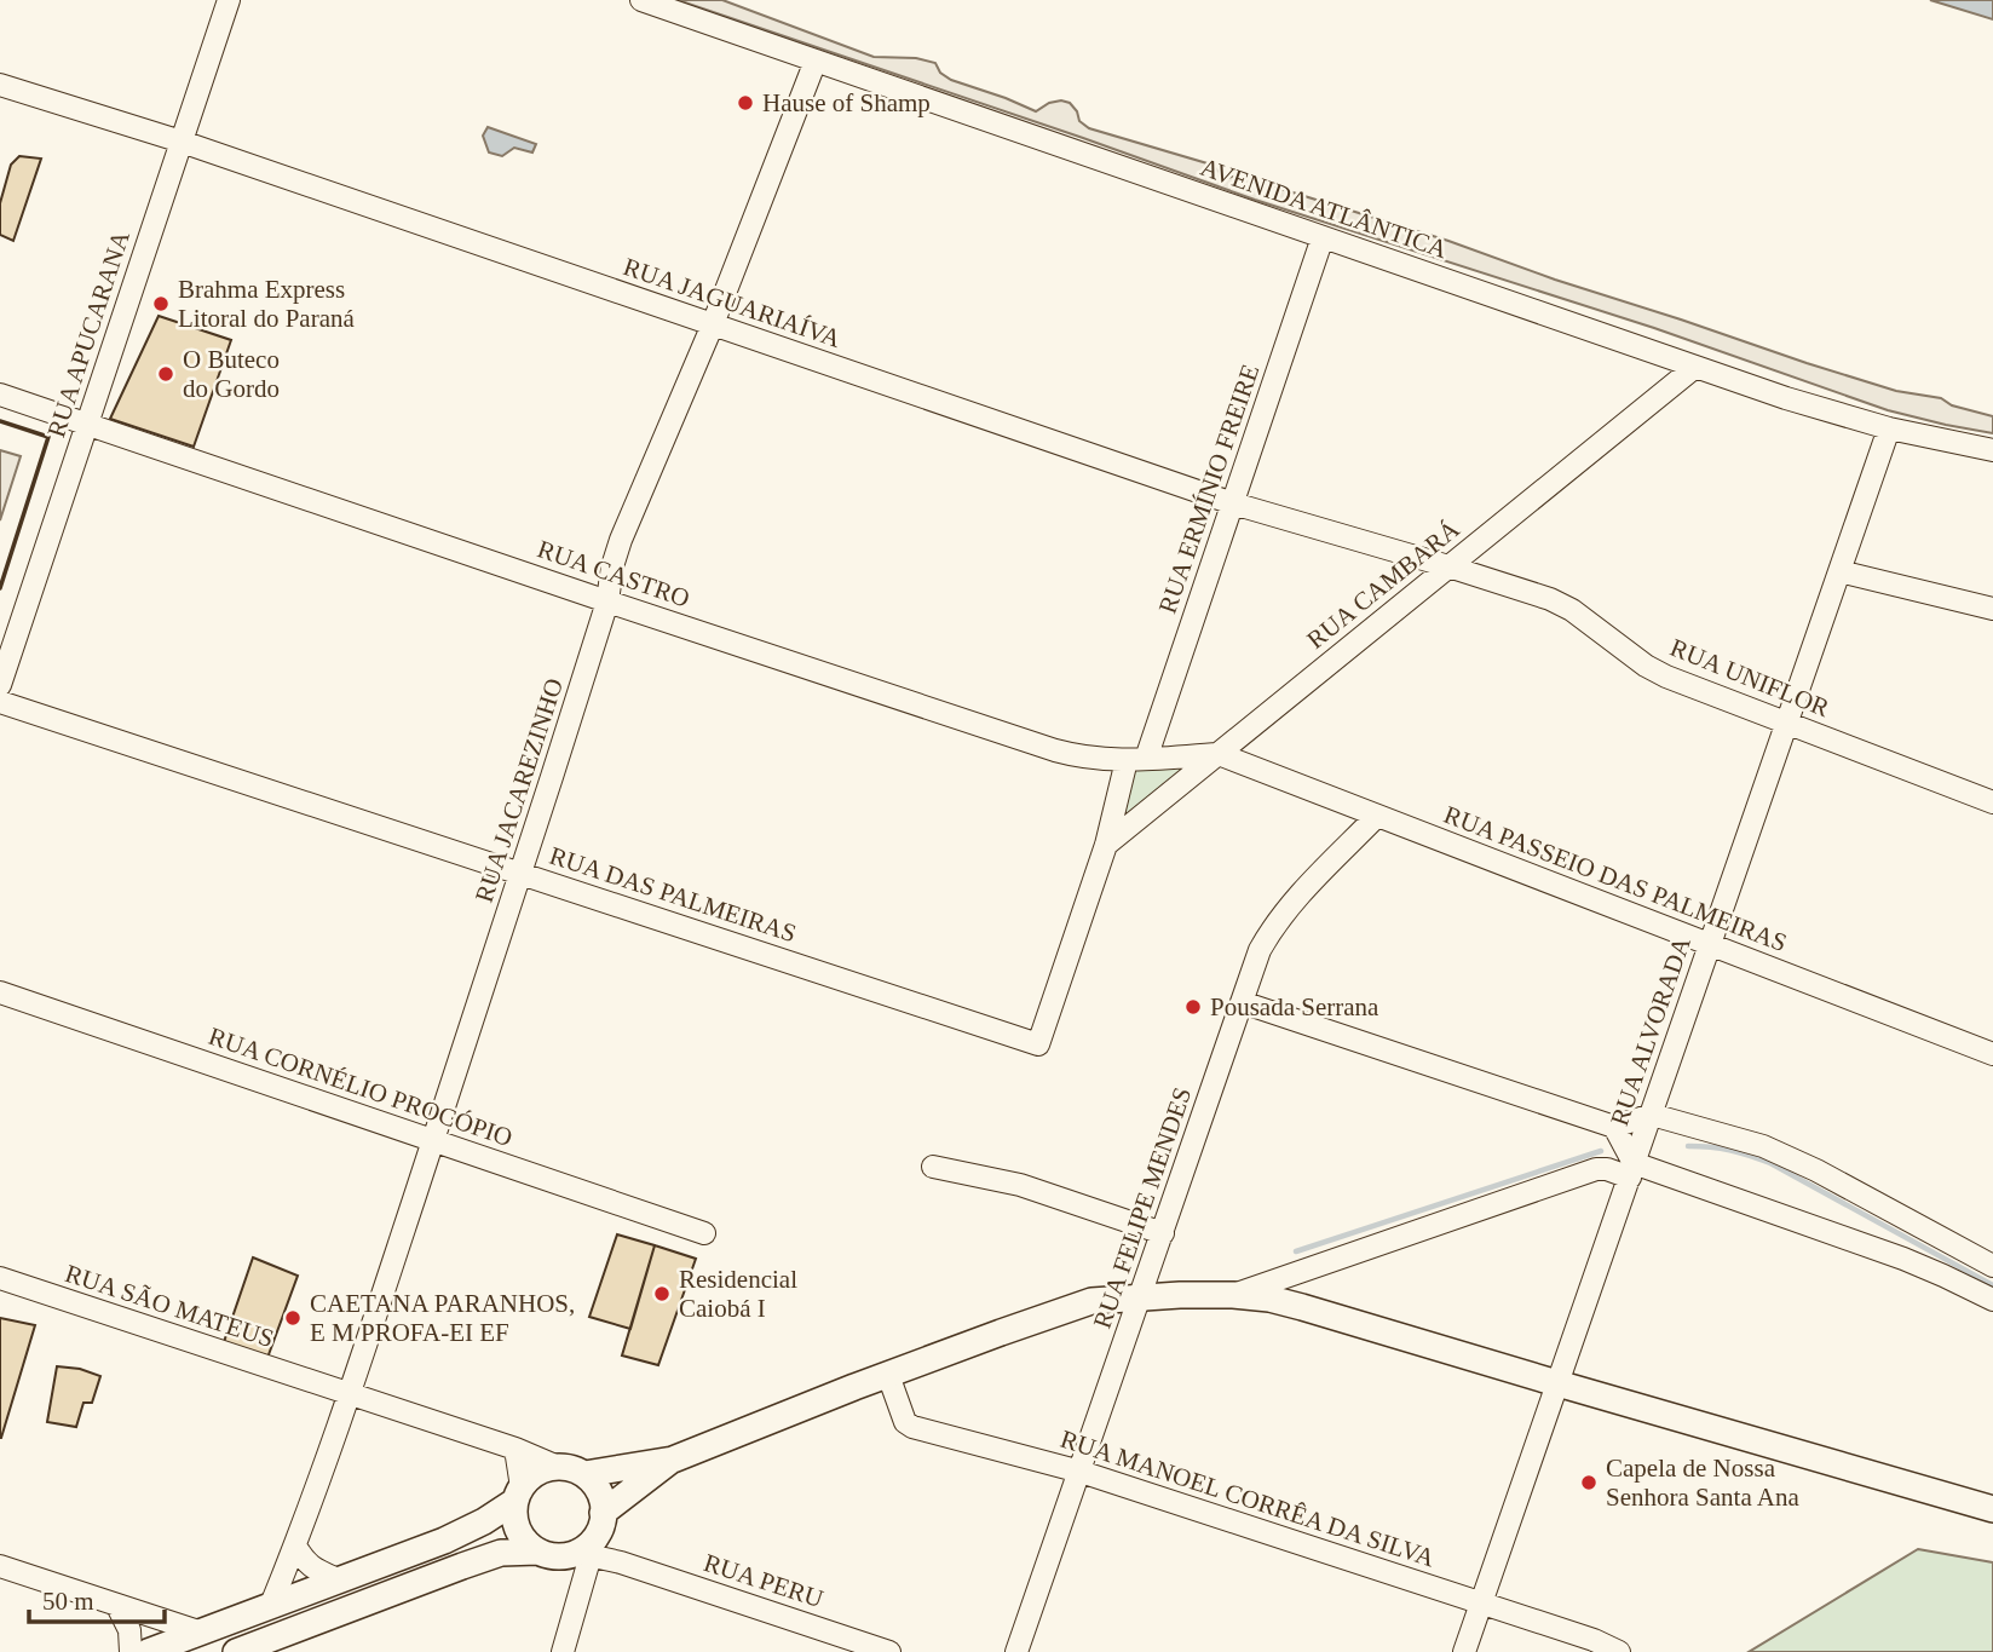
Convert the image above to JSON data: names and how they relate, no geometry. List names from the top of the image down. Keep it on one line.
{"streets":{"street":["AVENIDA ATLÂNTICA","RUA JAGUARIAÍVA","RUA APUCARANA","RUA ERMÍNIO FREIRE","RUA CASTRO","RUA CAMBARÁ","RUA UNIFLOR","RUA JACAREZINHO","RUA PASSEIO DAS PALMEIRAS","RUA DAS PALMEIRAS","RUA ALVORADA","RUA CORNÉLIO PROCÓPIO","RUA FELIPE MENDES","RUA SÃO MATEUS","RUA MANOEL CORRÊA DA SILVA","RUA PERU"]},"crossings":[["AVENIDA ATLÂNTICA","RUA ERMÍNIO FREIRE"],["AVENIDA ATLÂNTICA","RUA CAMBARÁ"],["AVENIDA ATLÂNTICA","RUA JACAREZINHO"],["AVENIDA ATLÂNTICA","RUA ALVORADA"],["RUA JAGUARIAÍVA","RUA APUCARANA"],["RUA JAGUARIAÍVA","RUA ERMÍNIO FREIRE"],["RUA JAGUARIAÍVA","RUA CAMBARÁ"],["RUA JAGUARIAÍVA","RUA UNIFLOR"],["RUA JAGUARIAÍVA","RUA JACAREZINHO"],["RUA APUCARANA","RUA CASTRO"],["RUA ERMÍNIO FREIRE","RUA CASTRO"],["RUA ERMÍNIO FREIRE","RUA CAMBARÁ"],["RUA ERMÍNIO FREIRE","RUA DAS PALMEIRAS"],["RUA CASTRO","RUA CAMBARÁ"],["RUA CASTRO","RUA JACAREZINHO"],["RUA CASTRO","RUA PASSEIO DAS PALMEIRAS"],["RUA CAMBARÁ","RUA UNIFLOR"],["RUA CAMBARÁ","RUA PASSEIO DAS PALMEIRAS"],["RUA UNIFLOR","RUA ALVORADA"],["RUA JACAREZINHO","RUA DAS PALMEIRAS"],["RUA JACAREZINHO","RUA CORNÉLIO PROCÓPIO"],["RUA JACAREZINHO","RUA SÃO MATEUS"],["RUA PASSEIO DAS PALMEIRAS","RUA ALVORADA"],["RUA PASSEIO DAS PALMEIRAS","RUA FELIPE MENDES"],["RUA ALVORADA","RUA MANOEL CORRÊA DA SILVA"],["RUA FELIPE MENDES","RUA MANOEL CORRÊA DA SILVA"],["RUA SÃO MATEUS","RUA PERU"]],"places":["Hause of Shamp","Brahma Express Litoral do Paraná","O Buteco do Gordo","Pousada Serrana","Residencial Caiobá I","CAETANA PARANHOS, E M PROFA-EI EF","Capela de Nossa Senhora Santa Ana"],"scale_bar":"50 m"}
